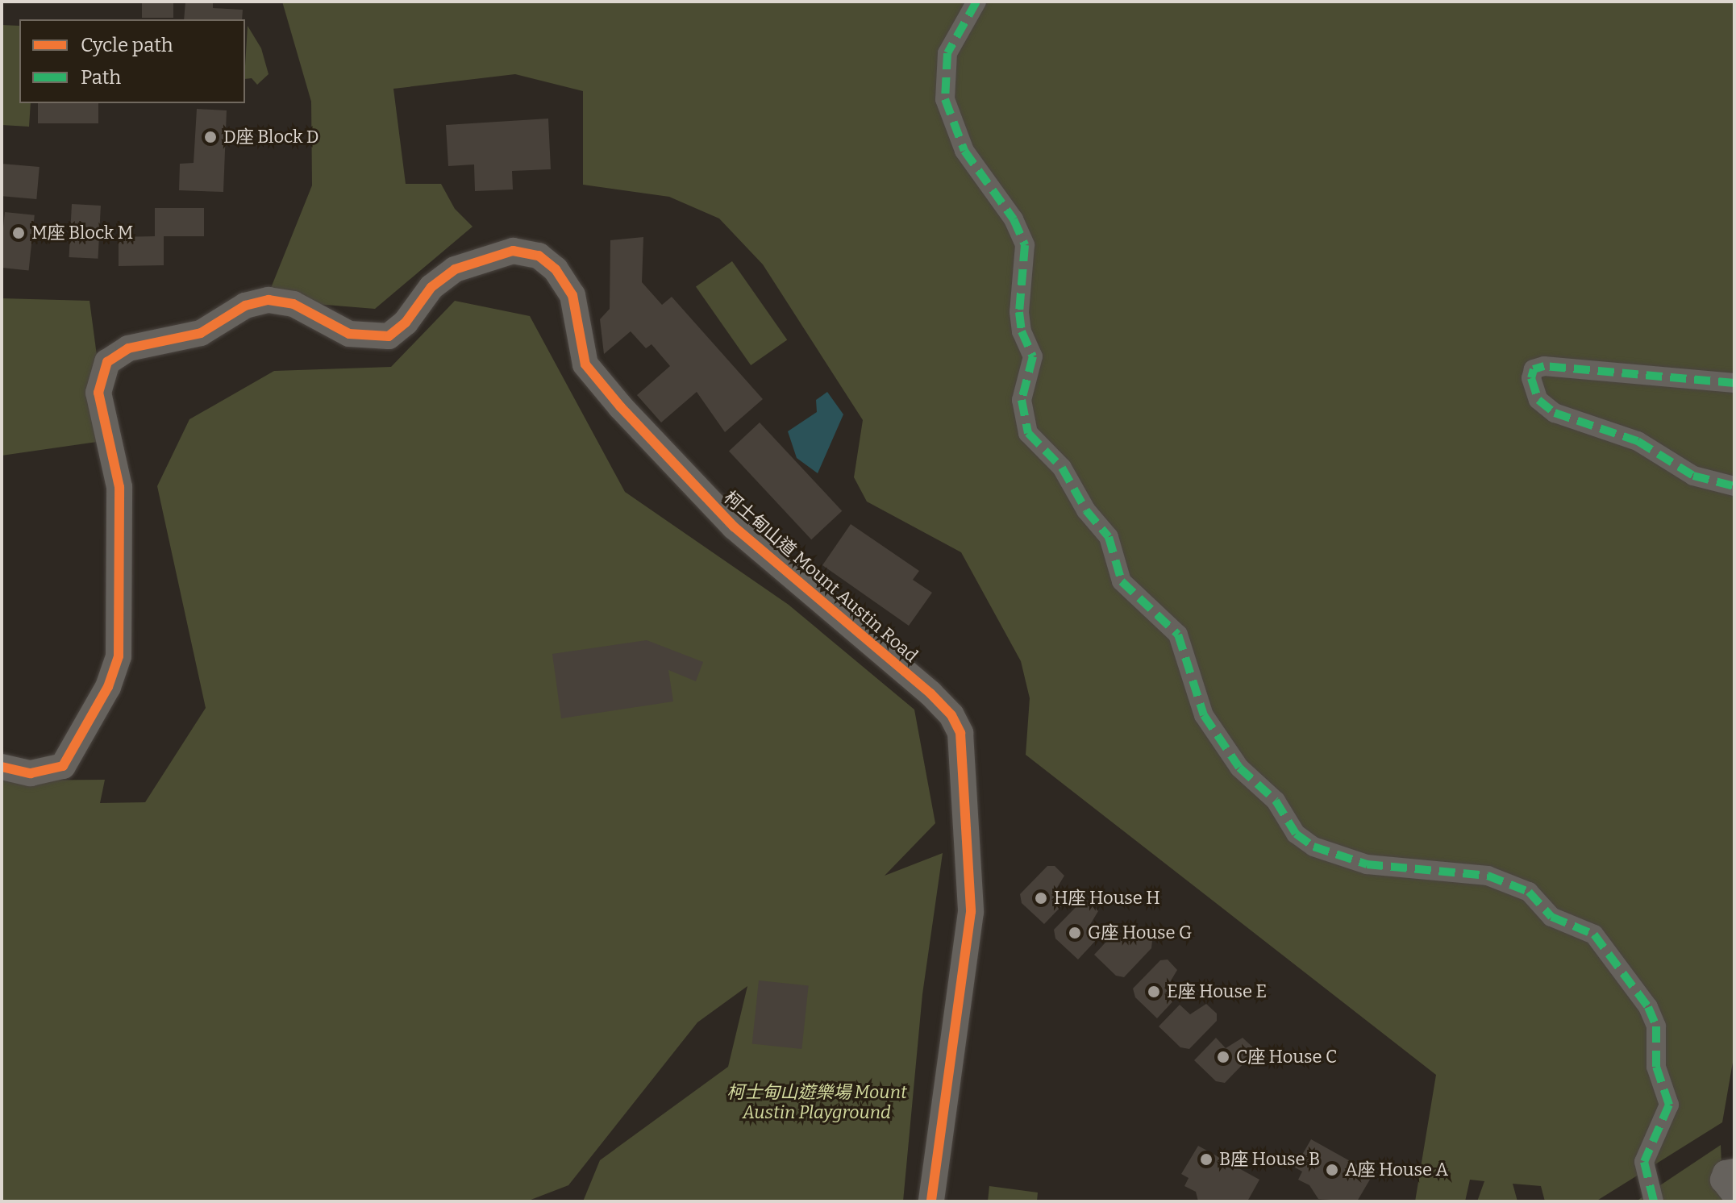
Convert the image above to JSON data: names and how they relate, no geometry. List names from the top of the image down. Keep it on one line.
{"streets":{"street":["柯士甸山道 Mount Austin Road"]},"parks":["柯士甸山遊樂場 Mount Austin Playground"],"places":["D座 Block D","M座 Block M","H座 House H","G座 House G","E座 House E","C座 House C","B座 House B","A座 House A"],"legend":["Cycle path","Path"]}
